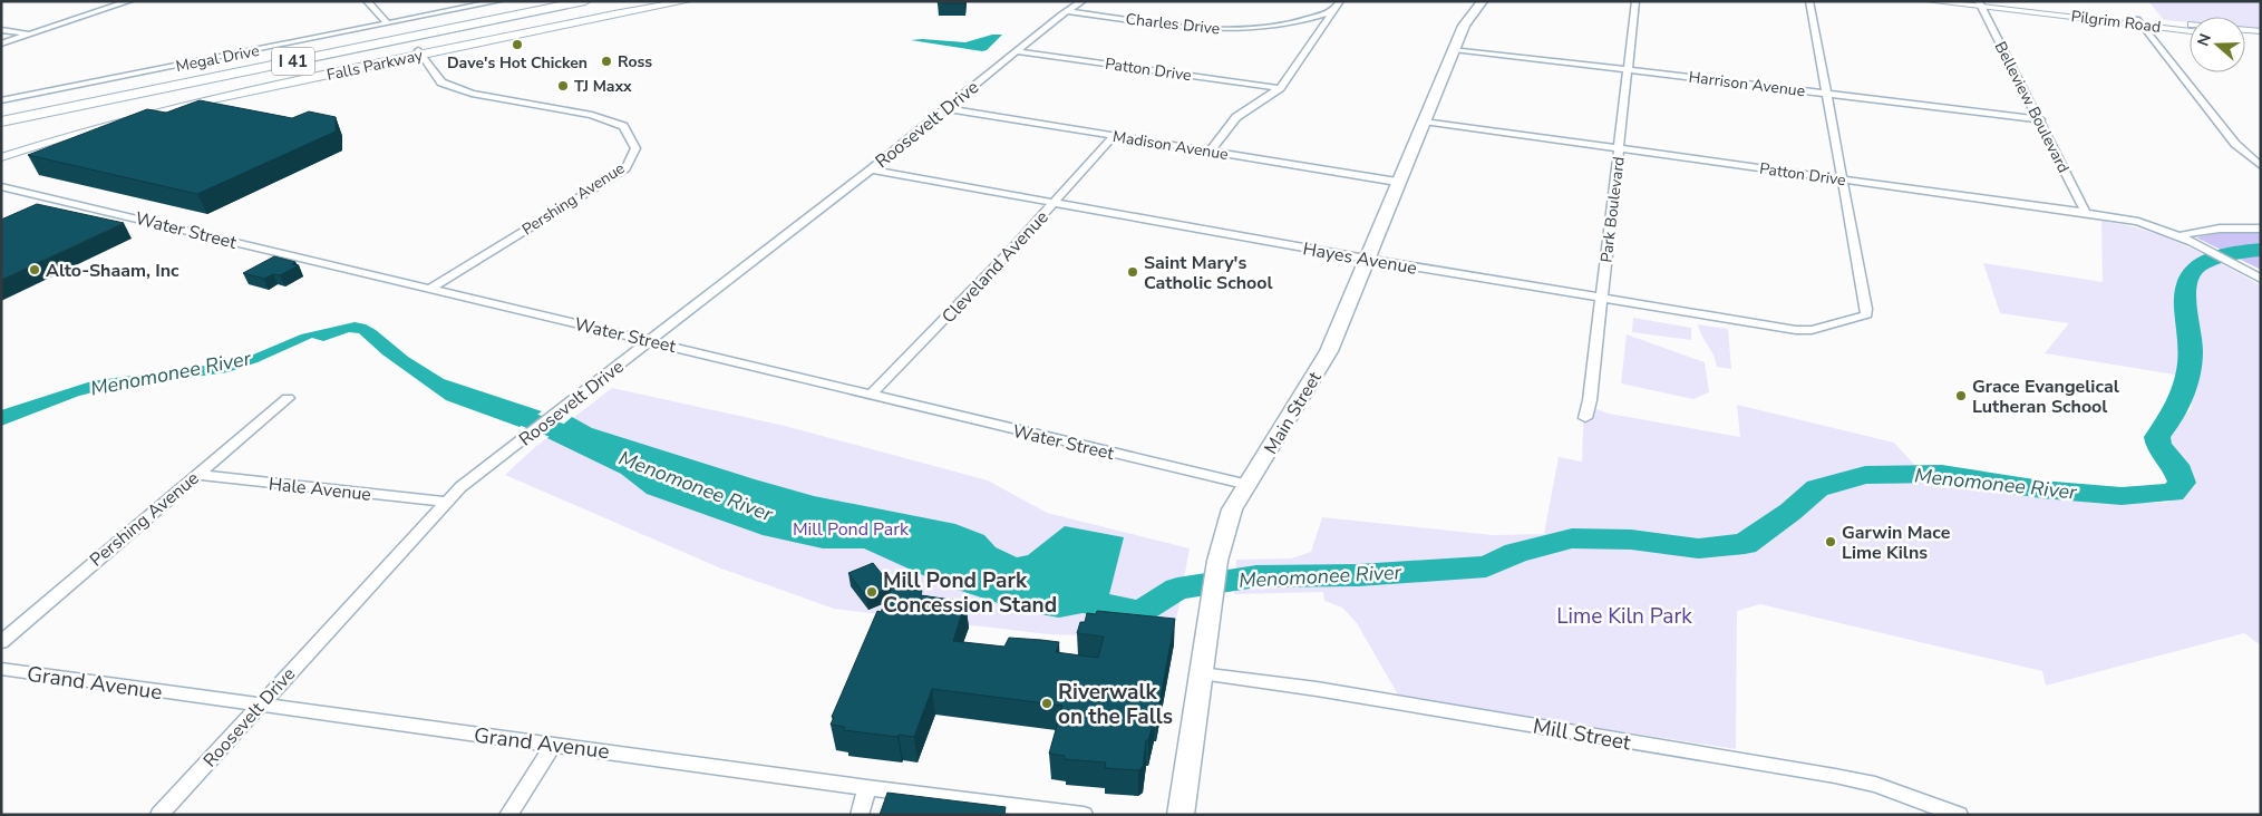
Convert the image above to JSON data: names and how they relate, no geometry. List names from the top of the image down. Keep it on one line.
{"streets":{"highway":["I 41"],"main road":["Main Street"],"street":["Pilgrim Road","Charles Drive","Megal Drive","Falls Parkway","Patton Drive","Harrison Avenue","Belleview Boulevard","Roosevelt Drive","Madison Avenue","Pershing Avenue","Park Boulevard","Water Street","Hayes Avenue","Cleveland Avenue","Hale Avenue","Grand Avenue","Mill Street"]},"crossings":[["Pilgrim Road","Belleview Boulevard"],["Charles Drive","Roosevelt Drive"],["Falls Parkway","Pershing Avenue"],["Patton Drive","Belleview Boulevard"],["Patton Drive","Roosevelt Drive"],["Patton Drive","Park Boulevard"],["Patton Drive","Hayes Avenue"],["Patton Drive","Main Street"],["Harrison Avenue","Belleview Boulevard"],["Harrison Avenue","Park Boulevard"],["Harrison Avenue","Main Street"],["Roosevelt Drive","Madison Avenue"],["Roosevelt Drive","Water Street"],["Roosevelt Drive","Hayes Avenue"],["Roosevelt Drive","Hale Avenue"],["Roosevelt Drive","Grand Avenue"],["Madison Avenue","Cleveland Avenue"],["Madison Avenue","Main Street"],["Pershing Avenue","Water Street"],["Pershing Avenue","Hale Avenue"],["Park Boulevard","Hayes Avenue"],["Water Street","Cleveland Avenue"],["Water Street","Main Street"],["Hayes Avenue","Cleveland Avenue"],["Hayes Avenue","Main Street"],["Main Street","Mill Street"]],"water":["Menomonee River"],"parks":["Mill Pond Park","Lime Kiln Park"],"places":["Dave's Hot Chicken","Ross","TJ Maxx","Alto-Shaam, Inc","Saint Mary's Catholic School","Grace Evangelical Lutheran School","Garwin Mace Lime Kilns","Mill Pond Park Concession Stand","Riverwalk on the Falls"],"north":"left"}
